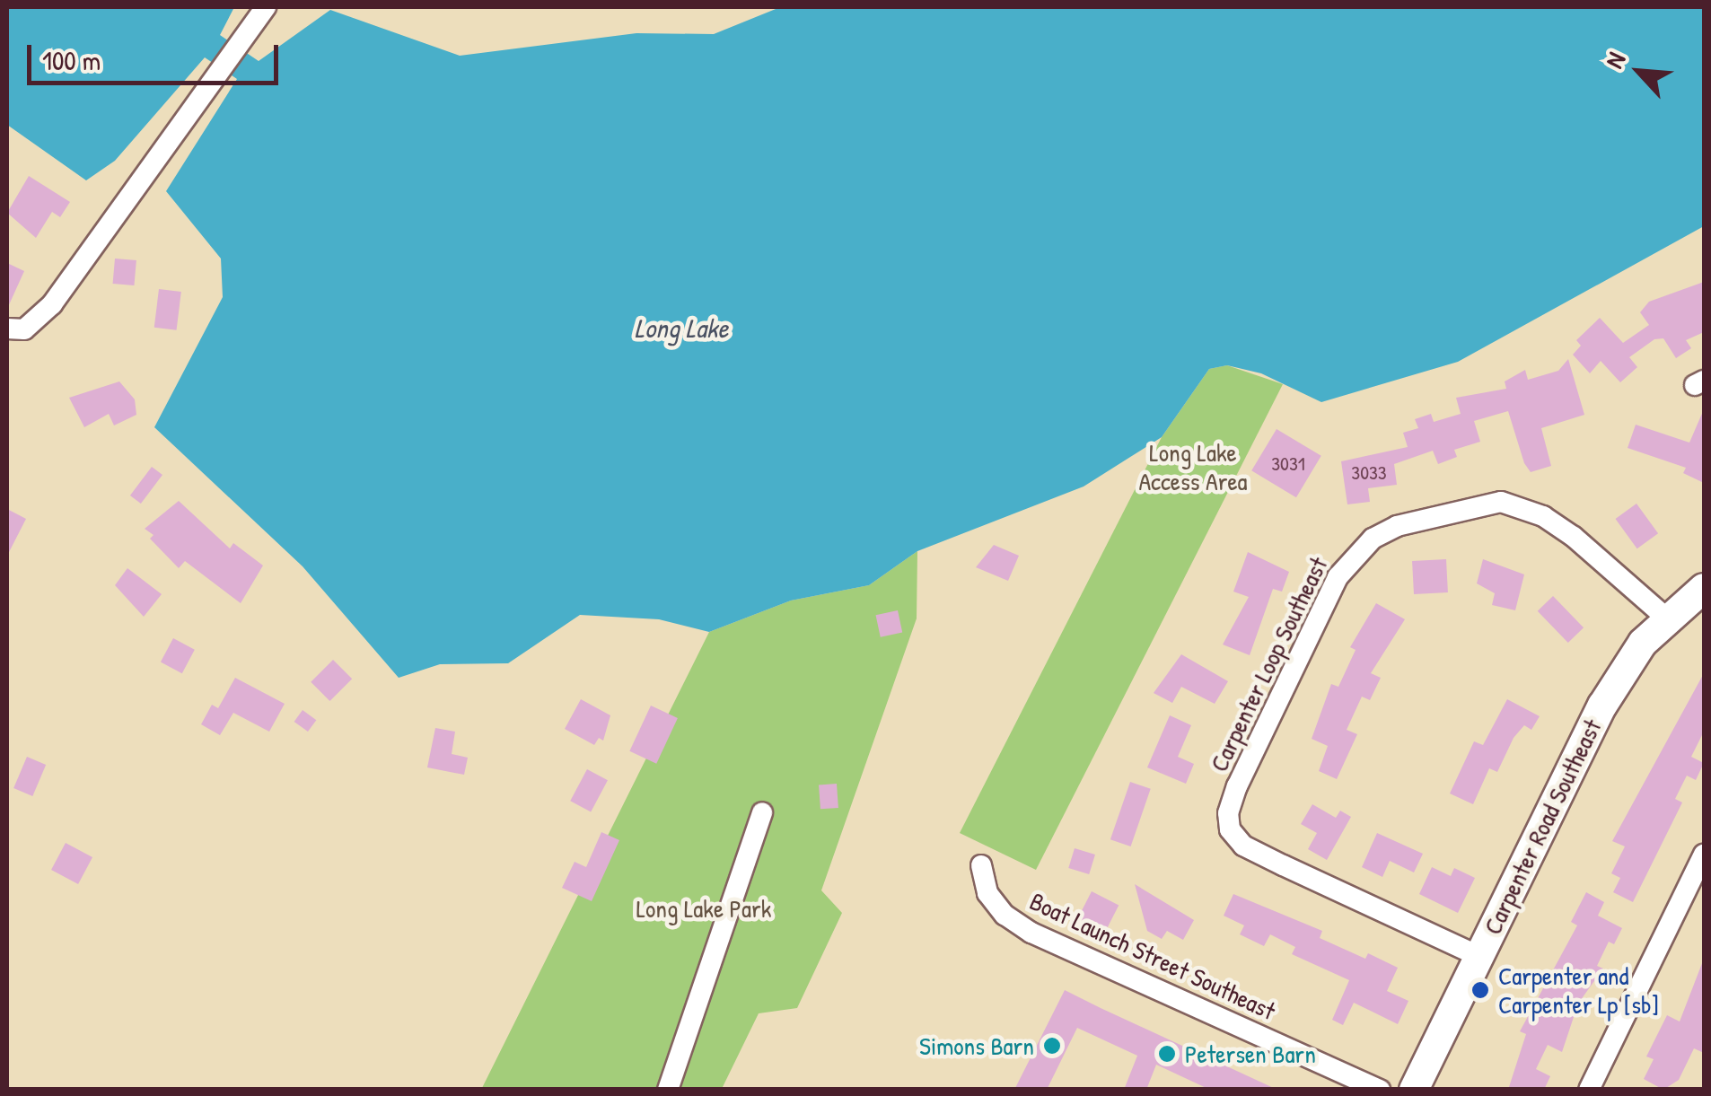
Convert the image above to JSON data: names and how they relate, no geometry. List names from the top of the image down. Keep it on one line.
{"streets":{"street":["Carpenter Loop Southeast","Carpenter Road Southeast","Boat Launch Street Southeast"]},"crossings":[["Carpenter Loop Southeast","Carpenter Road Southeast"]],"water":["Long Lake"],"parks":["Long Lake Access Area","Long Lake Park"],"places":["Carpenter and Carpenter Lp [sb]","Simons Barn","Petersen Barn"],"house_numbers":["3031","3033"],"scale_bar":"100 m","north":"top left"}
